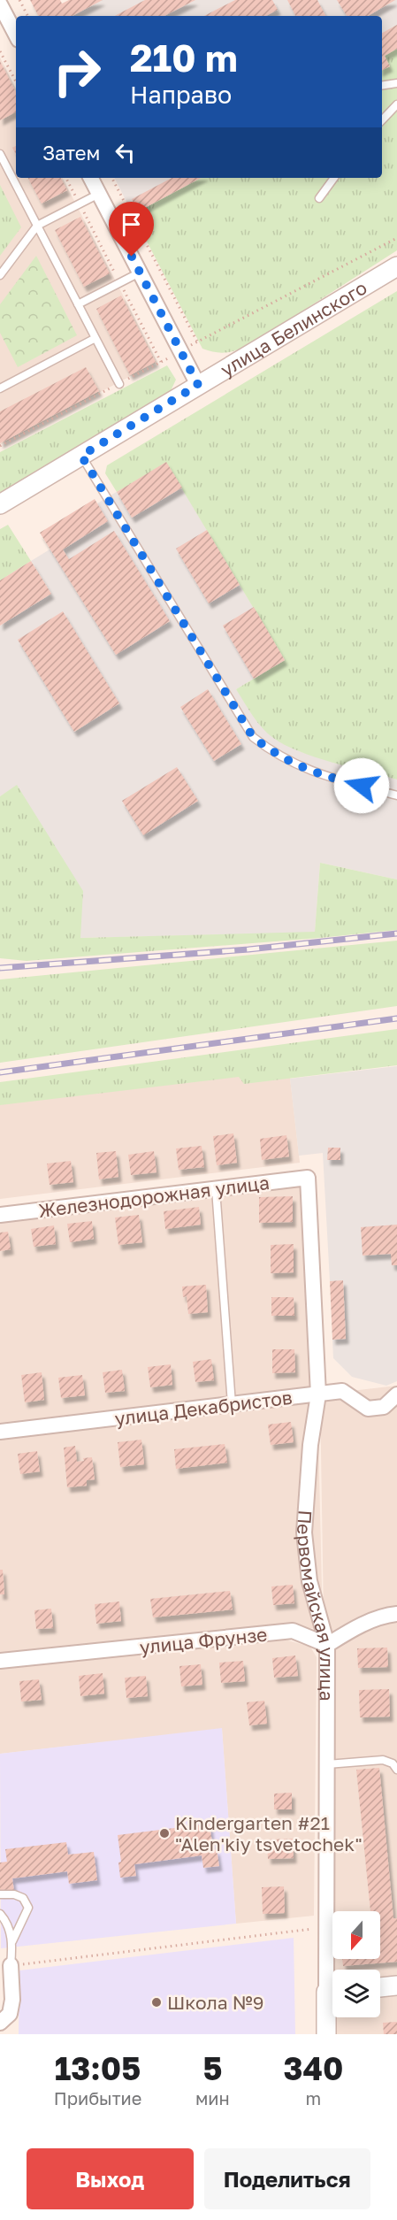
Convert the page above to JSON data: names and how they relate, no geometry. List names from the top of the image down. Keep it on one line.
{"streets":{"street":["улица Белинского","Железнодорожная улица","улица Декабристов","Первомайская улица","улица Фрунзе"]},"crossings":[["Железнодорожная улица","Первомайская улица"],["улица Декабристов","Первомайская улица"],["Первомайская улица","улица Фрунзе"]],"places":["Kindergarten #21 \"Alen'kiy tsvetochek\"","Школа №9"],"north":"bottom","page":{"turn":["210 m","Направо"],"then":"Затем","eta":["13:05","Прибытие","5","мин","340","m"],"buttons":["Выход","Поделиться"]}}
